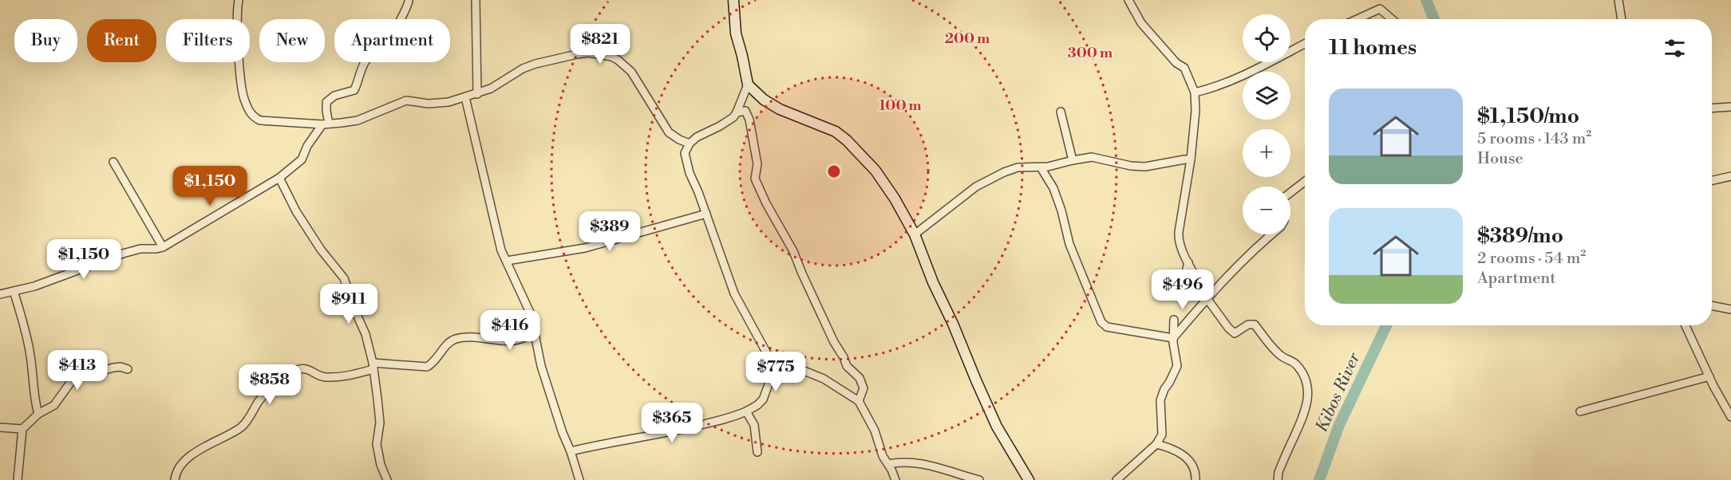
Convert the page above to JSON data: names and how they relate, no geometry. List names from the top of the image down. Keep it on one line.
{"water":["Kibos River"],"page":{"map_buttons":["+","−"],"chip":["Buy","Rent","Filters","New","Apartment"],"heading":"11 homes","price":["$821","$1,150","$389","$1,150","$496","$911","$416","$413","$775","$858","$365"],"list":[{"name":"$1,150/mo","note":"5 rooms · 143 m² · House"},{"name":"$389/mo","note":"2 rooms · 54 m² · Apartment"}]},"rings":["200 m","300 m","100 m"]}
